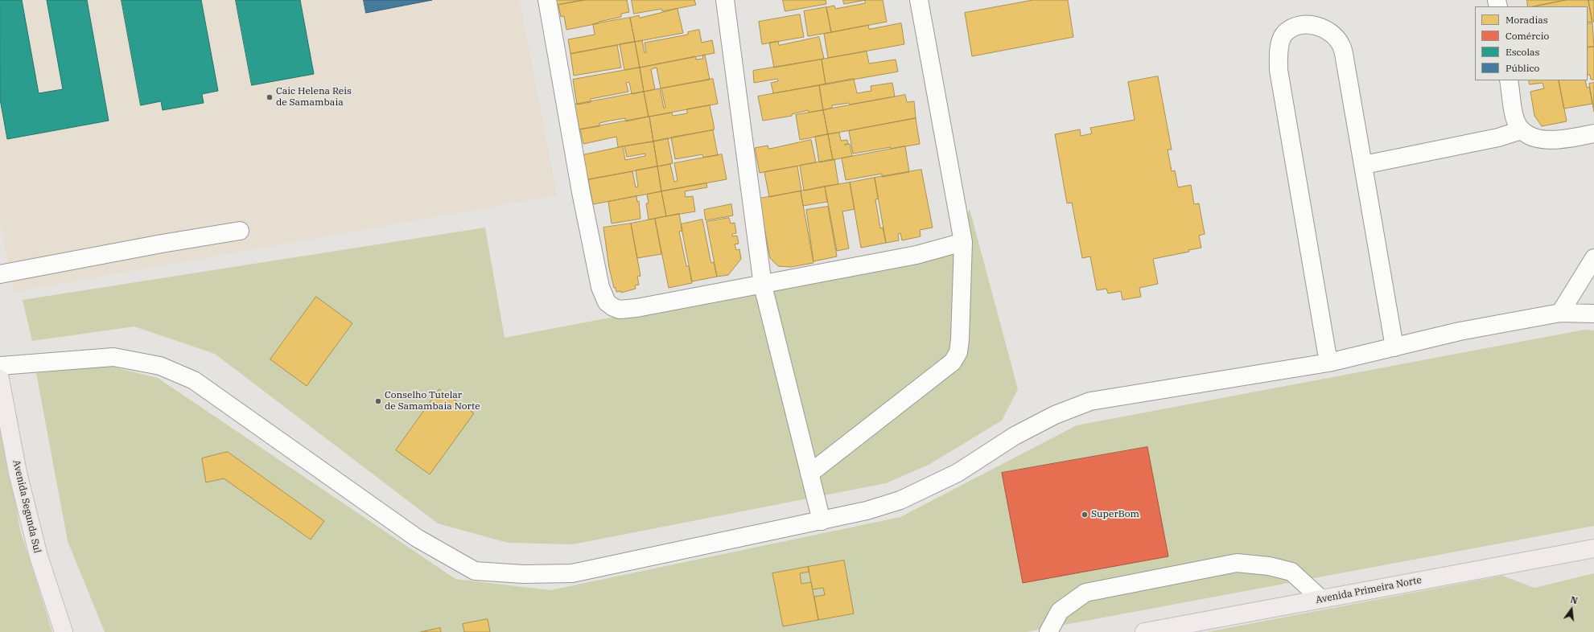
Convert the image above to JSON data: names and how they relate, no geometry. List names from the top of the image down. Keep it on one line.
{"streets":{"main road":["Avenida Segunda Sul","Avenida Primeira Norte"]},"places":["Caic Helena Reis de Samambaia","Conselho Tutelar de Samambaia Norte","SuperBom"],"legend":["Moradias","Comércio","Escolas","Público"],"north":"top"}
